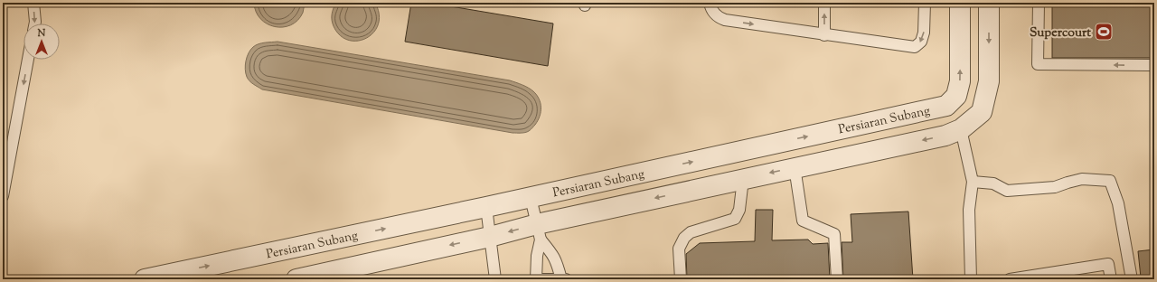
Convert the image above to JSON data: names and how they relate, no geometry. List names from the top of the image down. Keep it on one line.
{"streets":{"street":["Persiaran Subang"]},"places":{"sports":["Supercourt"]},"north":"top"}
